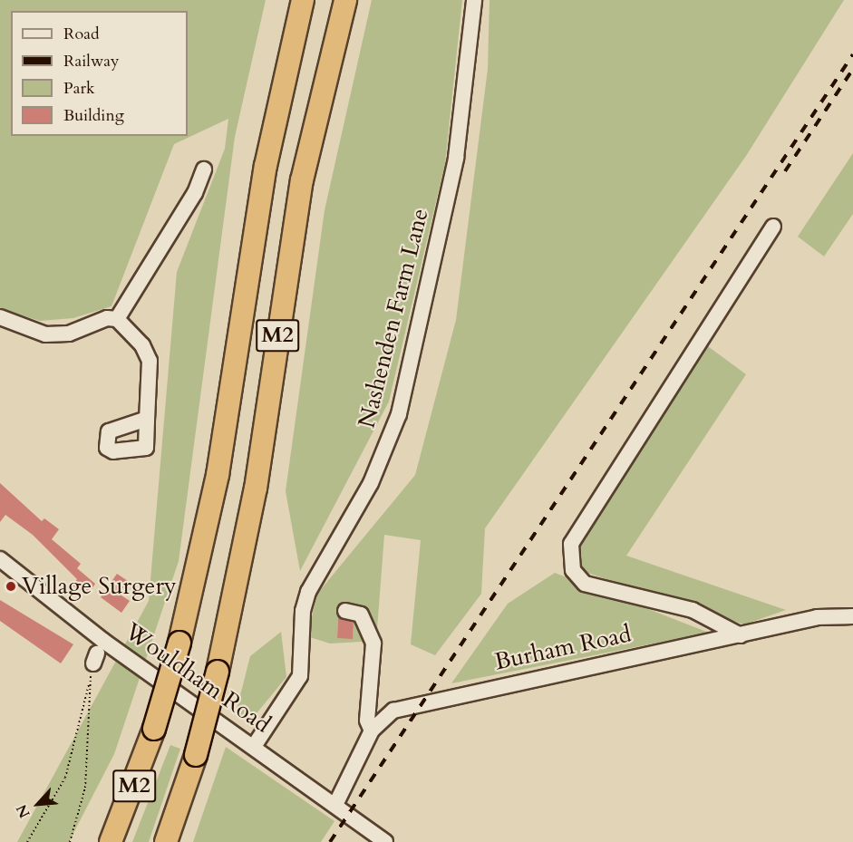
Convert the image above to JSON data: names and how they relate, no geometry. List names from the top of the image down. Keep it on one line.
{"streets":{"highway":["M2"],"street":["Nashenden Farm Lane","Burham Road","Wouldham Road"]},"crossings":[["Nashenden Farm Lane","Wouldham Road"],["Burham Road","Wouldham Road"]],"places":["Village Surgery"],"legend":["Road","Railway","Park","Building"],"north":"bottom left"}
